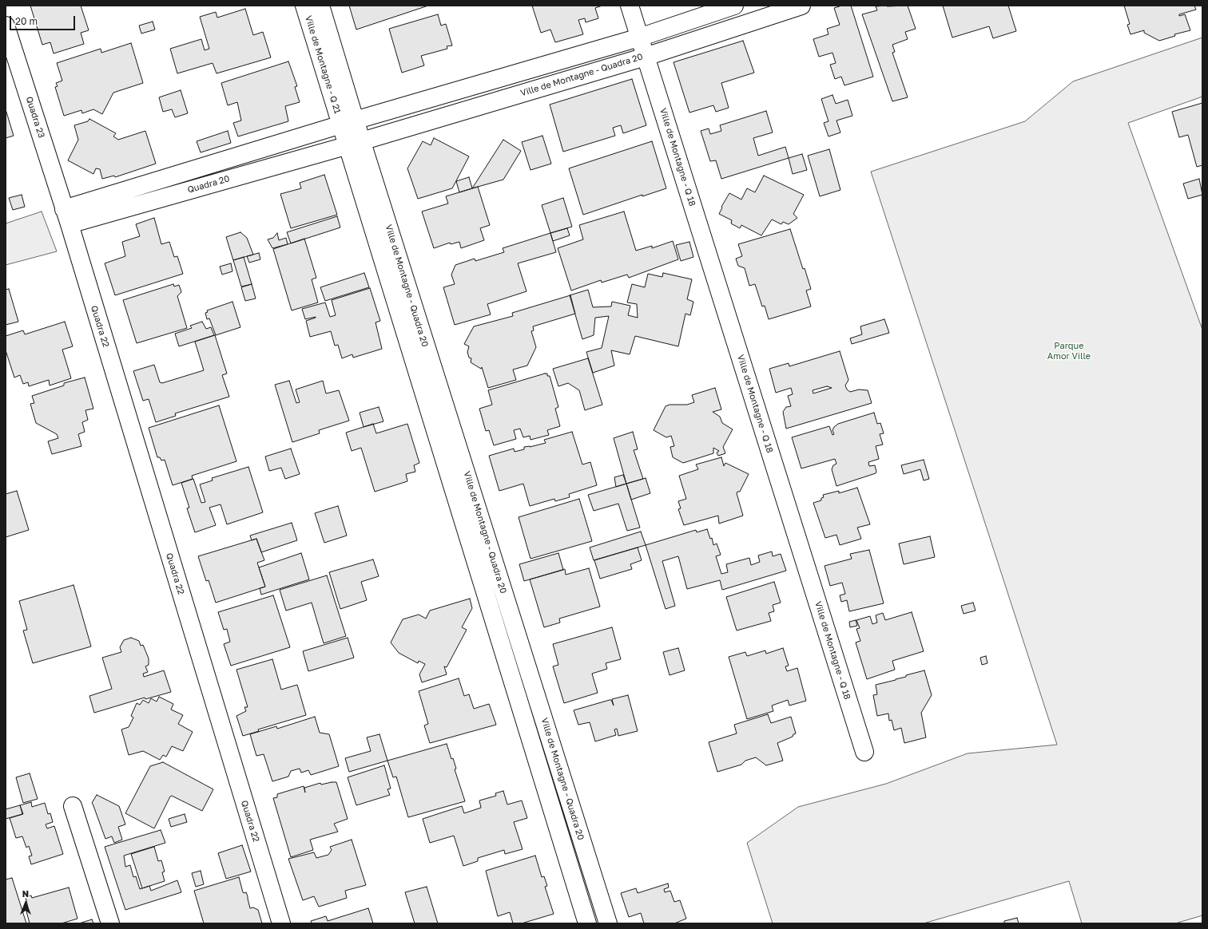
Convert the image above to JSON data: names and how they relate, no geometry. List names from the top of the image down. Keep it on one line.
{"streets":{"street":["Ville de Montagne - Q 21","Ville de Montagne - Quadra 20","Quadra 23","Ville de Montagne - Q 18","Quadra 20","Quadra 22"]},"crossings":[["Ville de Montagne - Q 21","Ville de Montagne - Quadra 20"],["Ville de Montagne - Quadra 20","Ville de Montagne - Q 18"],["Ville de Montagne - Quadra 20","Quadra 20"],["Quadra 23","Quadra 20"],["Quadra 23","Quadra 22"],["Quadra 20","Quadra 22"]],"parks":["Parque Amor Ville"],"scale_bar":"20 m","north":"top"}
